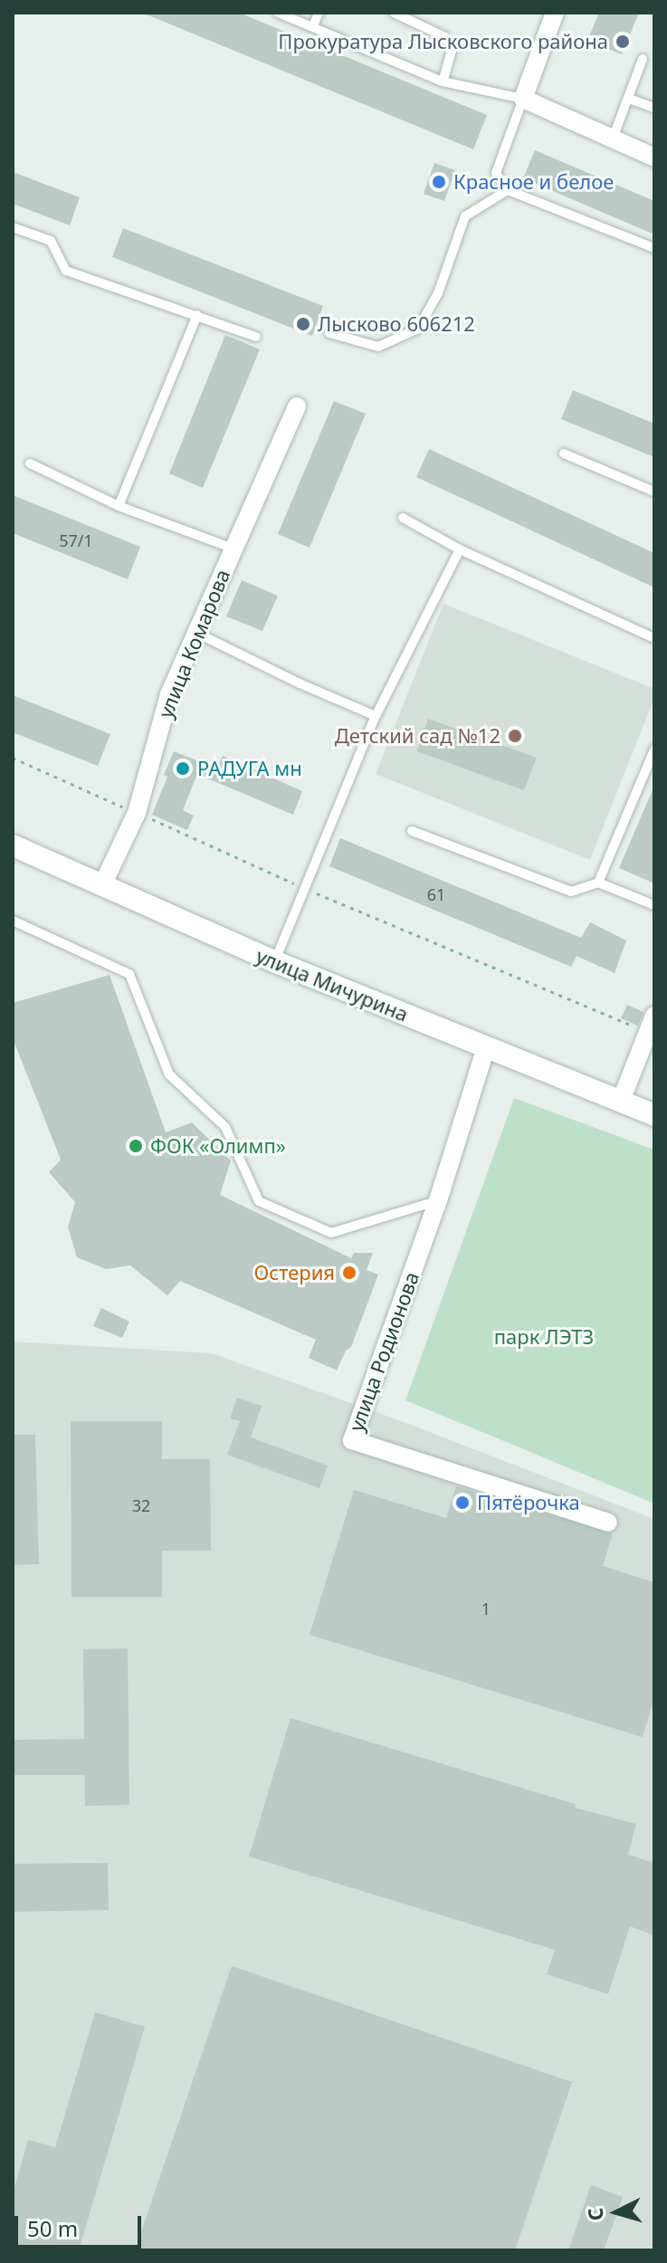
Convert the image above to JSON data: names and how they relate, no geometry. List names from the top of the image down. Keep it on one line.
{"streets":{"main road":["улица Мичурина"],"street":["улица Комарова","улица Родионова"]},"crossings":[["улица Комарова","улица Мичурина"],["улица Мичурина","улица Родионова"]],"parks":["парк ЛЭТЗ"],"places":["Прокуратура Лысковского района","Красное и белое","Лысково 606212","Детский сад №12","РАДУГА мн","ФОК «Олимп»","Остерия","Пятёрочка"],"house_numbers":["57/1","61","32","1"],"scale_bar":"50 m","north":"left"}
